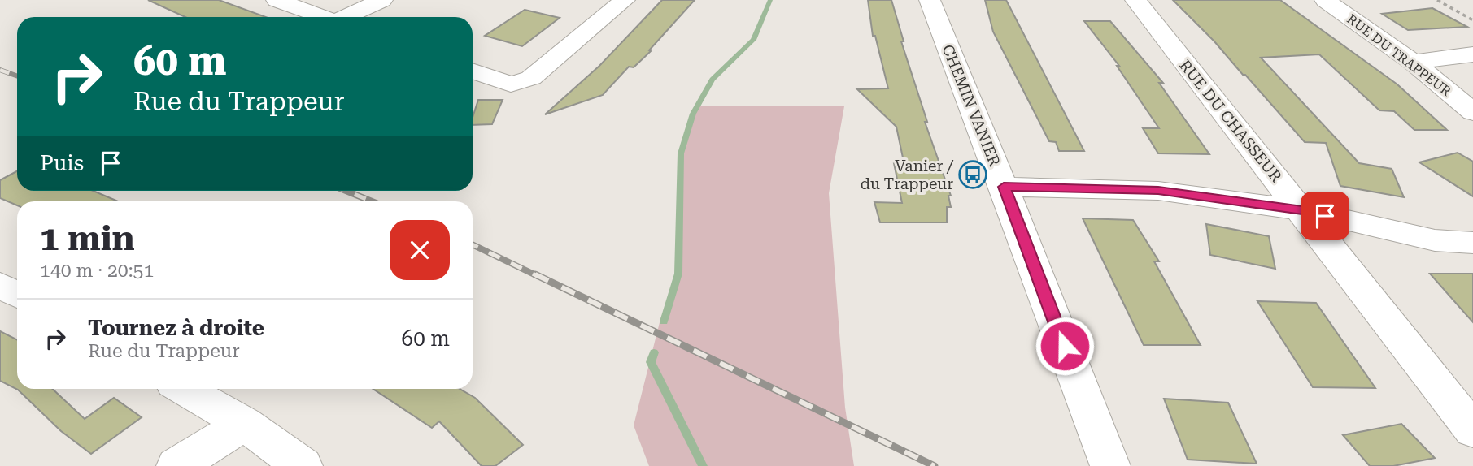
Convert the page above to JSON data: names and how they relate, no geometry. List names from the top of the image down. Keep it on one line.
{"streets":{"street":["RUE DU TRAPPEUR","CHEMIN VANIER","RUE DU CHASSEUR"]},"places":{"bus stop":["Vanier / du Trappeur"]},"page":{"turn":["60 m","Rue du Trappeur"],"then":"Puis","heading":["1 min","140 m · 20:51"],"list":[{"name":"Tournez à droite","note":"Rue du Trappeur","value":"60 m"}]}}
